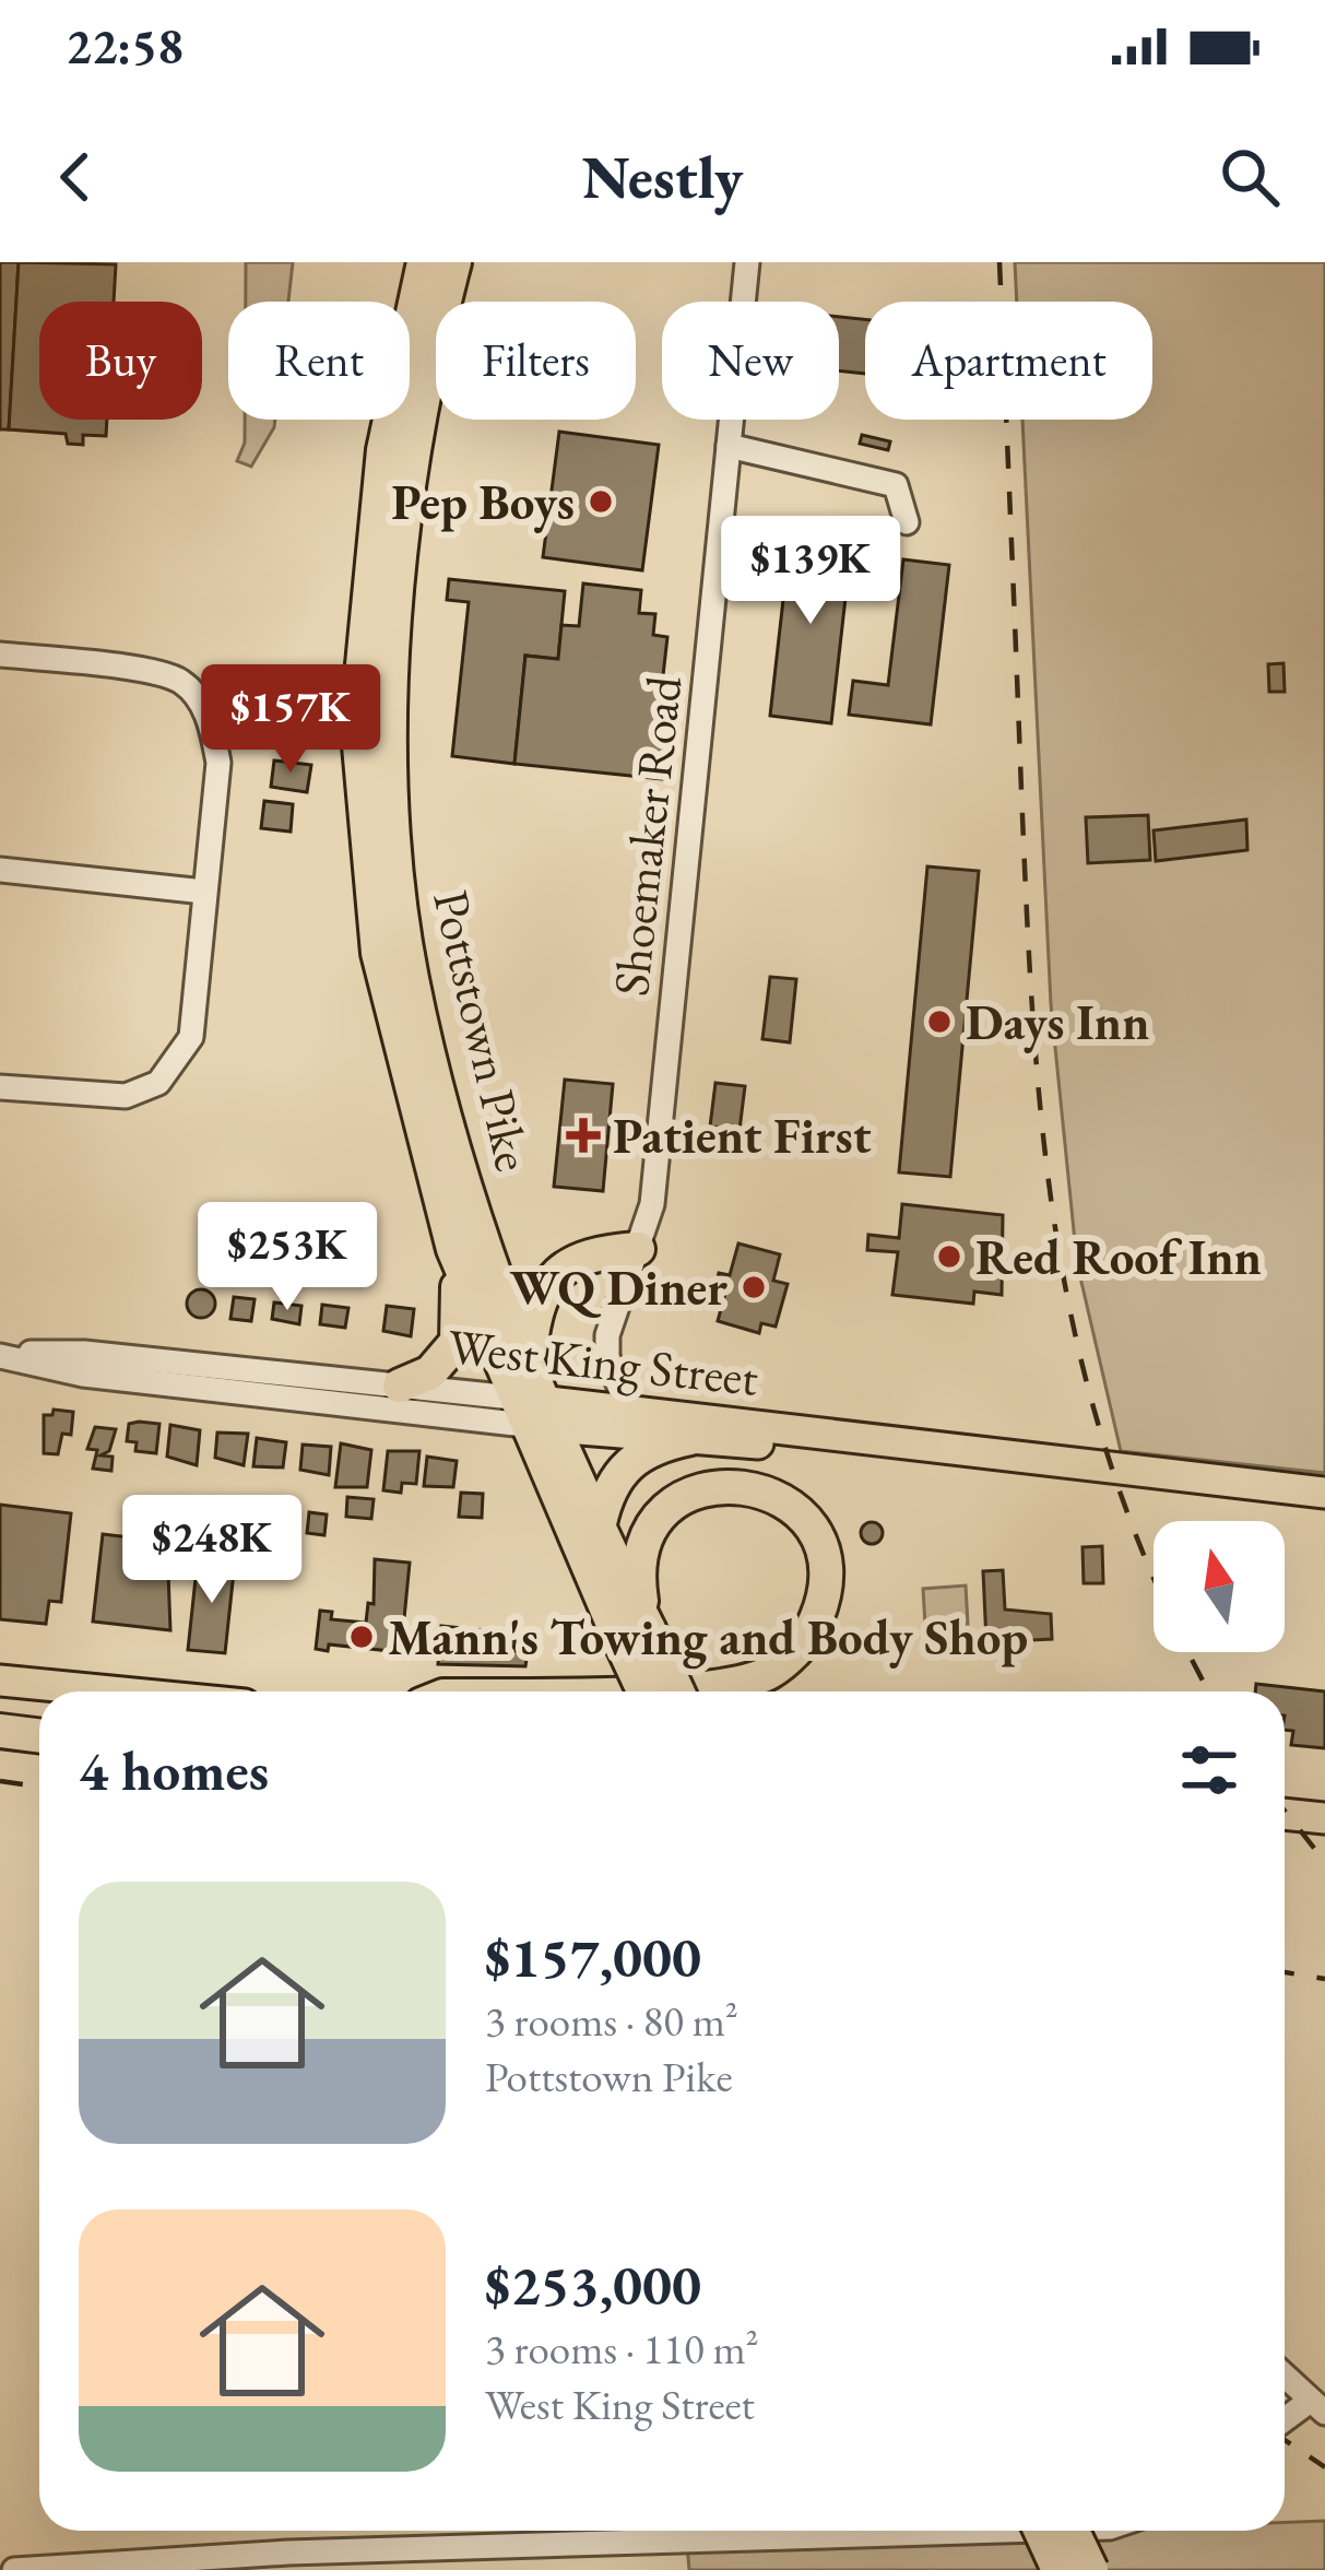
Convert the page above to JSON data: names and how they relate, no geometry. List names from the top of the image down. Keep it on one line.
{"streets":{"highway":["Pottstown Pike"],"main road":["West King Street"],"street":["Shoemaker Road"]},"crossings":[["Shoemaker Road","West King Street"],["Pottstown Pike","West King Street"]],"places":{"other":["Pep Boys","Days Inn","Red Roof Inn","WQ Diner","Mann's Towing and Body Shop"],"health":["Patient First"]},"north":"top","page":{"status":"22:58","header":"Nestly","chip":["Buy","Rent","Filters","New","Apartment"],"price":["$139K","$157K","$253K","$248K"],"heading":"4 homes","list":[{"name":"$157,000","note":"3 rooms · 80 m² · Pottstown Pike"},{"name":"$253,000","note":"3 rooms · 110 m² · West King Street"}]}}
